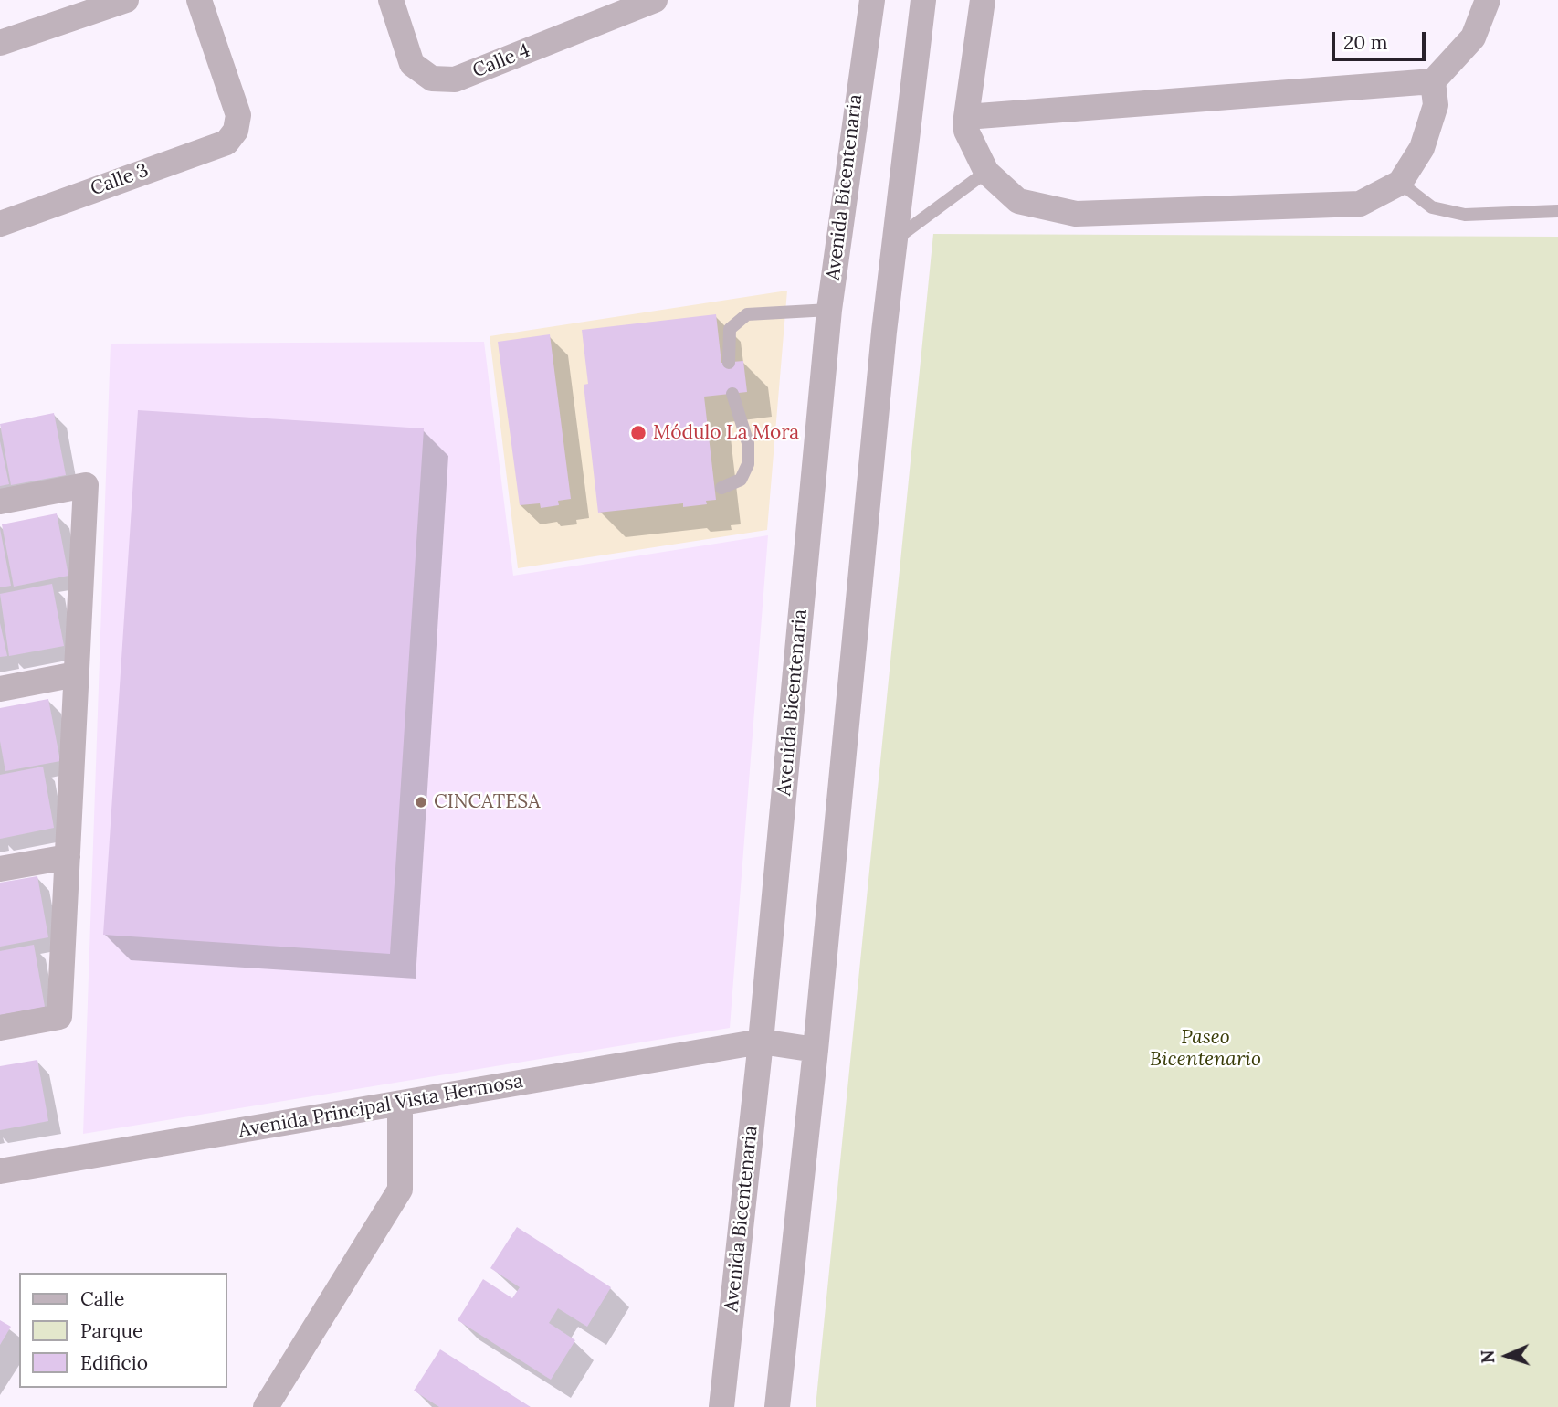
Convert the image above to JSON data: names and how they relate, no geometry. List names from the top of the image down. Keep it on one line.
{"streets":{"street":["Calle 4","Calle 3","Avenida Bicentenaria","Avenida Principal Vista Hermosa"]},"crossings":[["Avenida Bicentenaria","Avenida Principal Vista Hermosa"]],"parks":["Paseo Bicentenario"],"places":["Módulo La Mora","CINCATESA"],"legend":["Calle","Parque","Edificio"],"scale_bar":"20 m","north":"left"}
